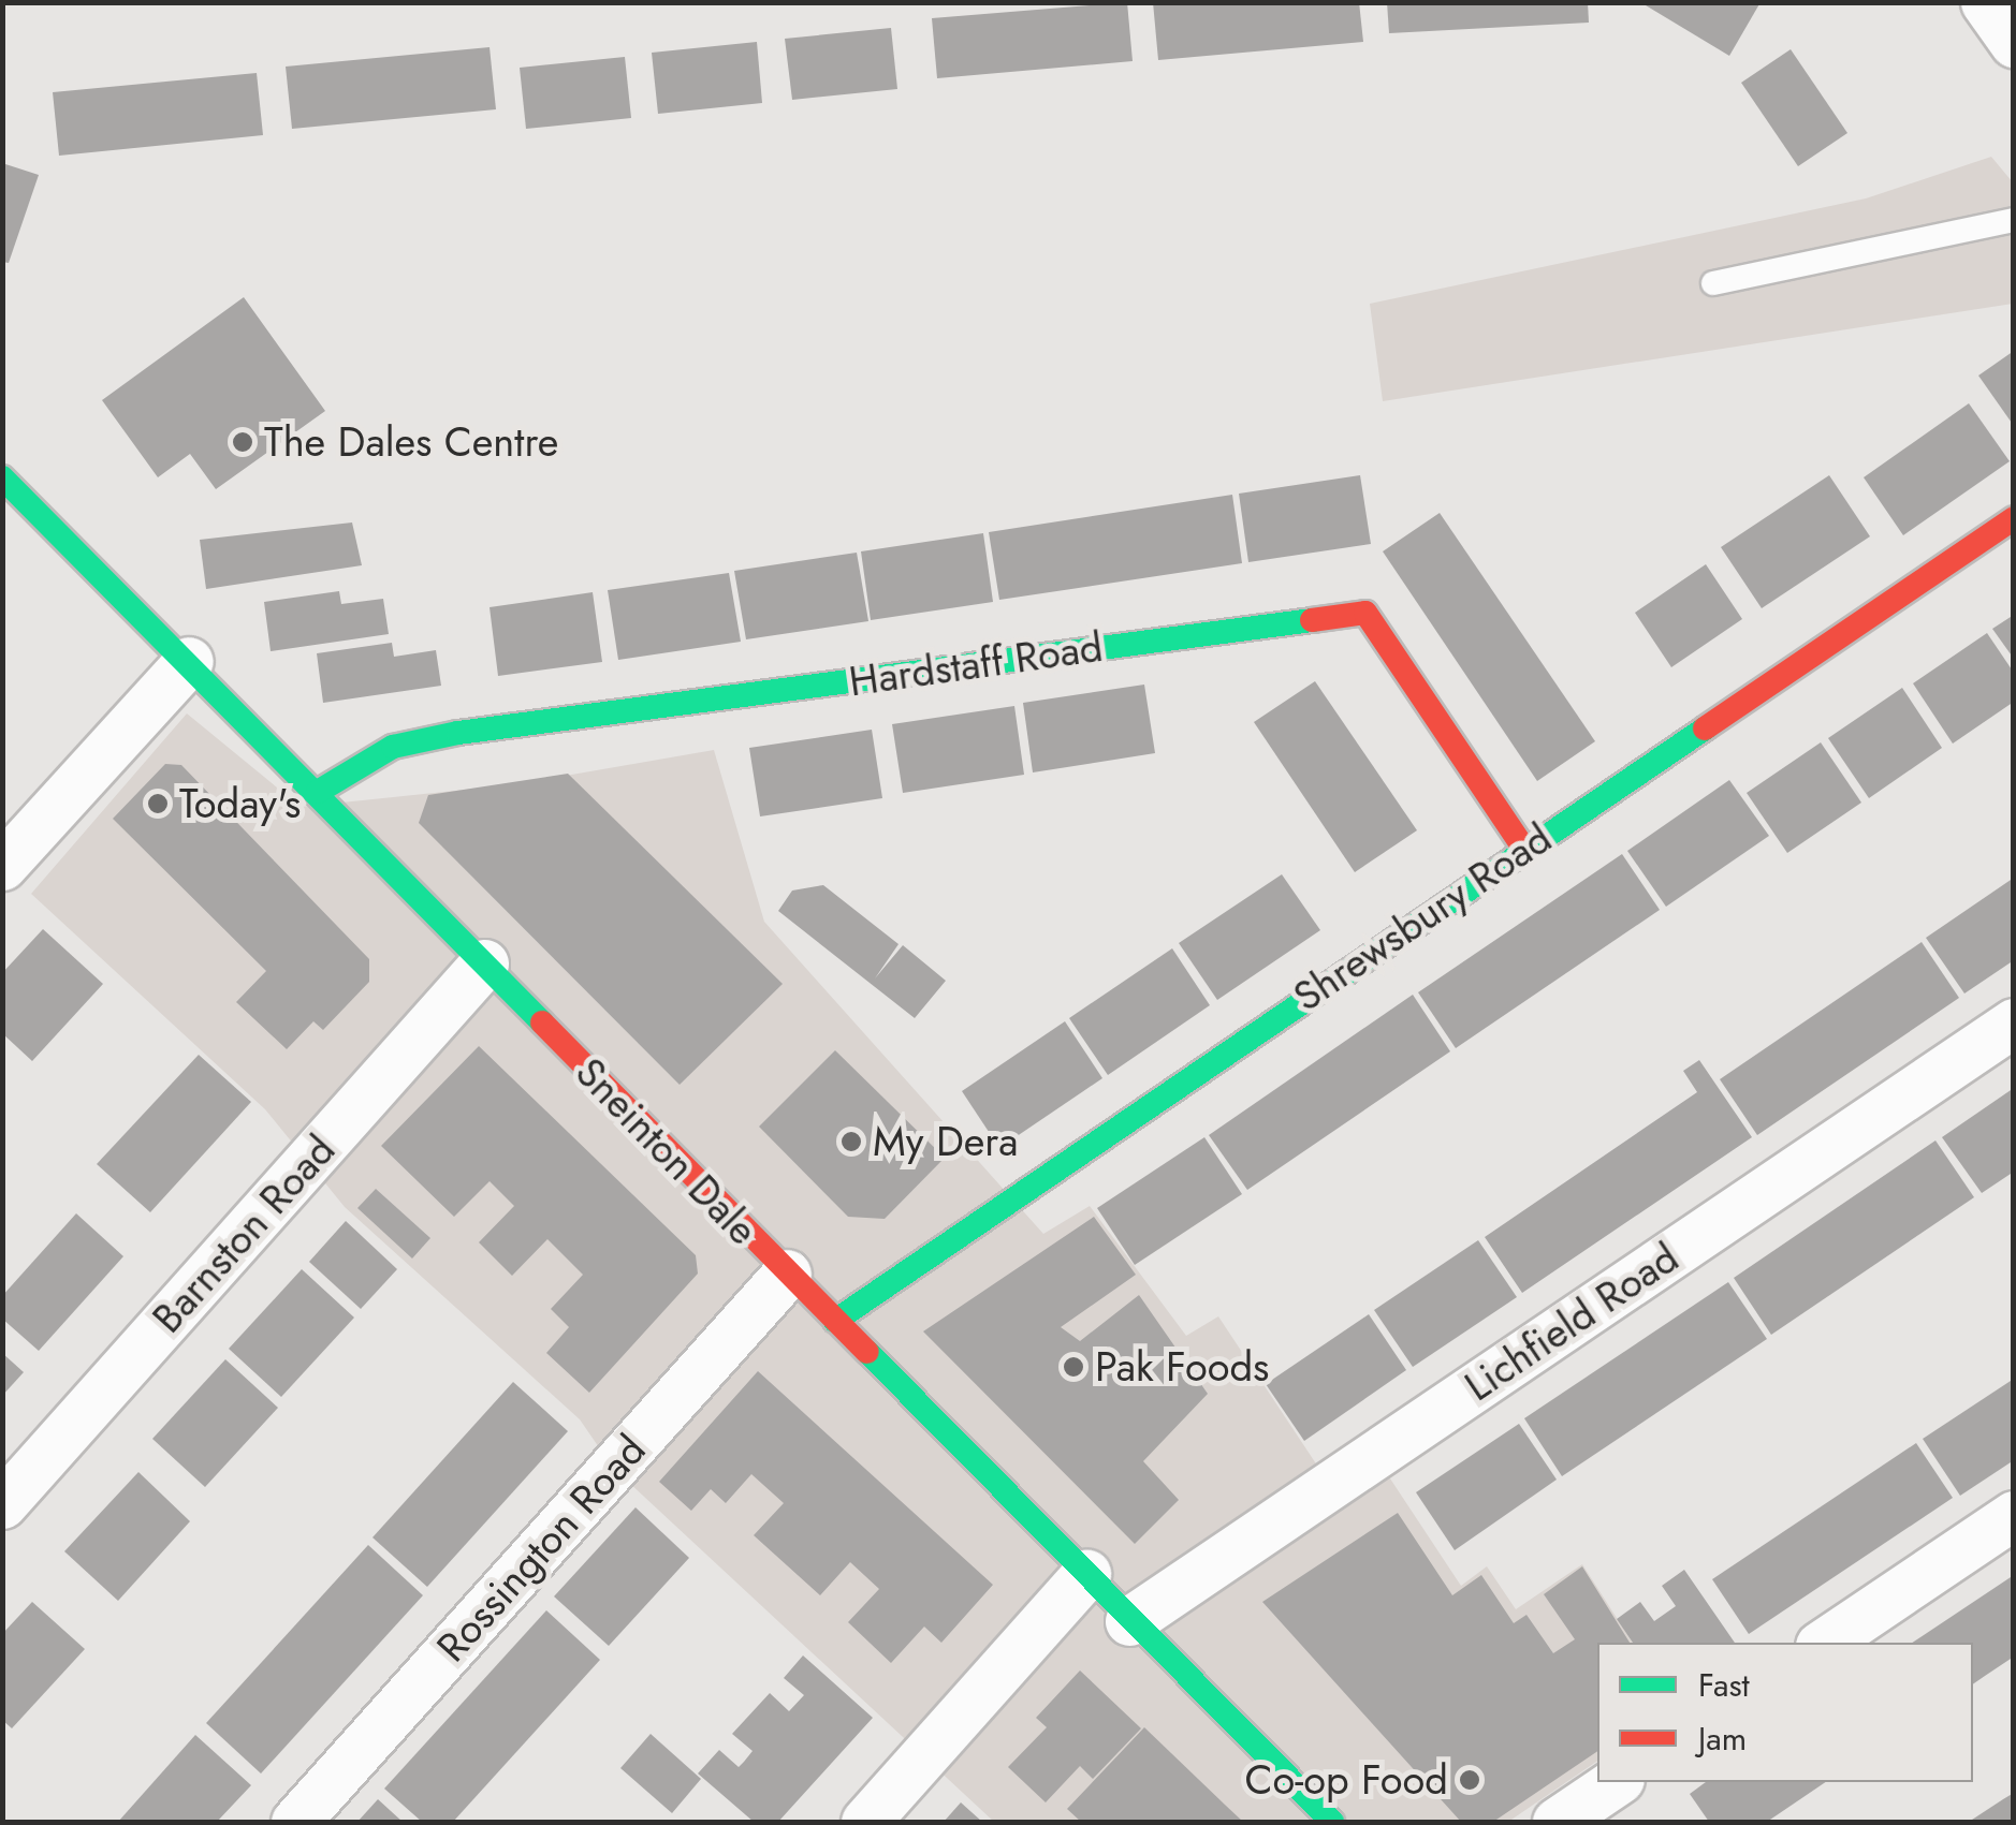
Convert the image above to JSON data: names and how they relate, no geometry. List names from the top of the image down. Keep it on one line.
{"streets":{"street":["Hardstaff Road","Shrewsbury Road","Sneinton Dale","Barnston Road","Lichfield Road","Rossington Road"]},"crossings":[["Hardstaff Road","Shrewsbury Road"],["Hardstaff Road","Sneinton Dale"],["Shrewsbury Road","Sneinton Dale"],["Sneinton Dale","Barnston Road"],["Sneinton Dale","Lichfield Road"],["Sneinton Dale","Rossington Road"]],"places":["The Dales Centre","Today's","My Dera","Pak Foods","Co-op Food"],"legend":["Fast","Jam"]}
